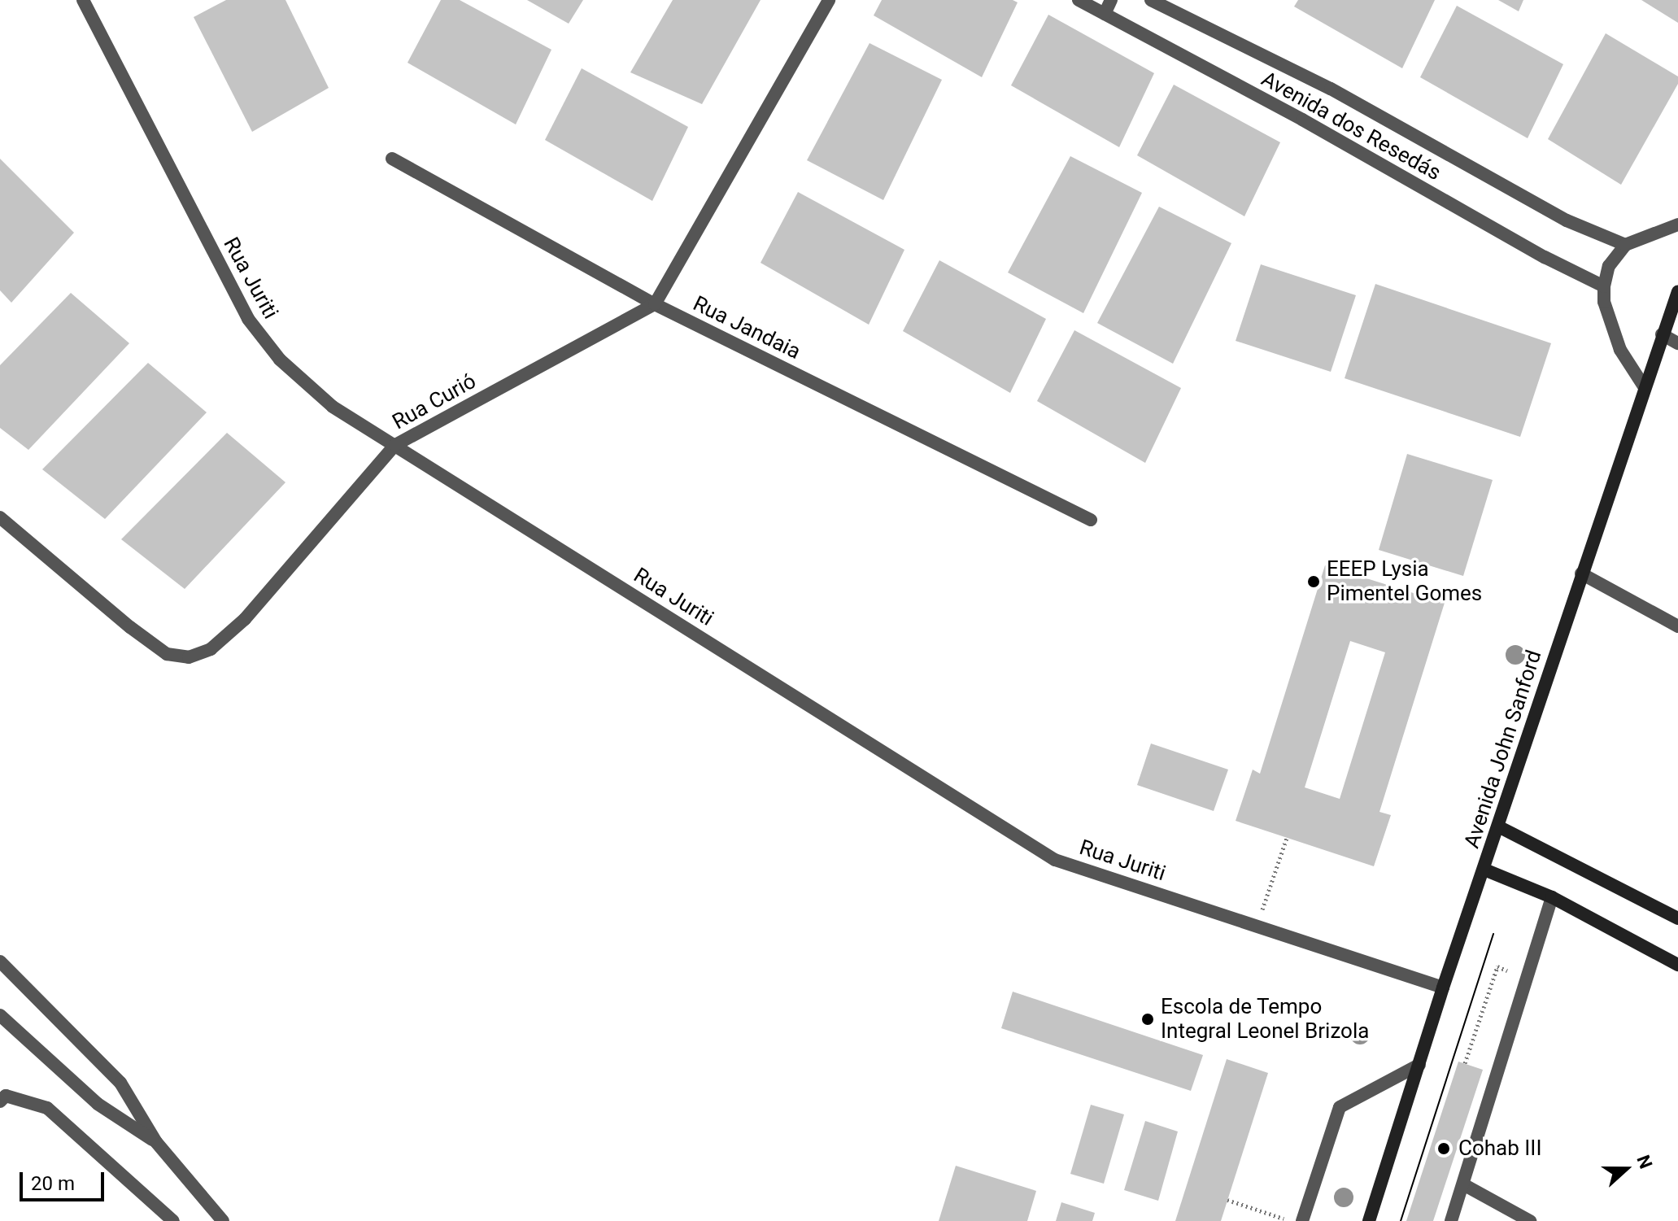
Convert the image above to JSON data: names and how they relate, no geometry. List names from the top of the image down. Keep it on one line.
{"streets":{"main road":["Avenida John Sanford"],"street":["Avenida dos Resedás","Rua Juriti","Rua Jandaia","Rua Curió"]},"crossings":[["Rua Juriti","Rua Curió"],["Rua Juriti","Avenida John Sanford"],["Rua Jandaia","Rua Curió"]],"places":["EEEP Lysia Pimentel Gomes","Escola de Tempo Integral Leonel Brizola","Cohab III"],"scale_bar":"20 m","north":"right"}
